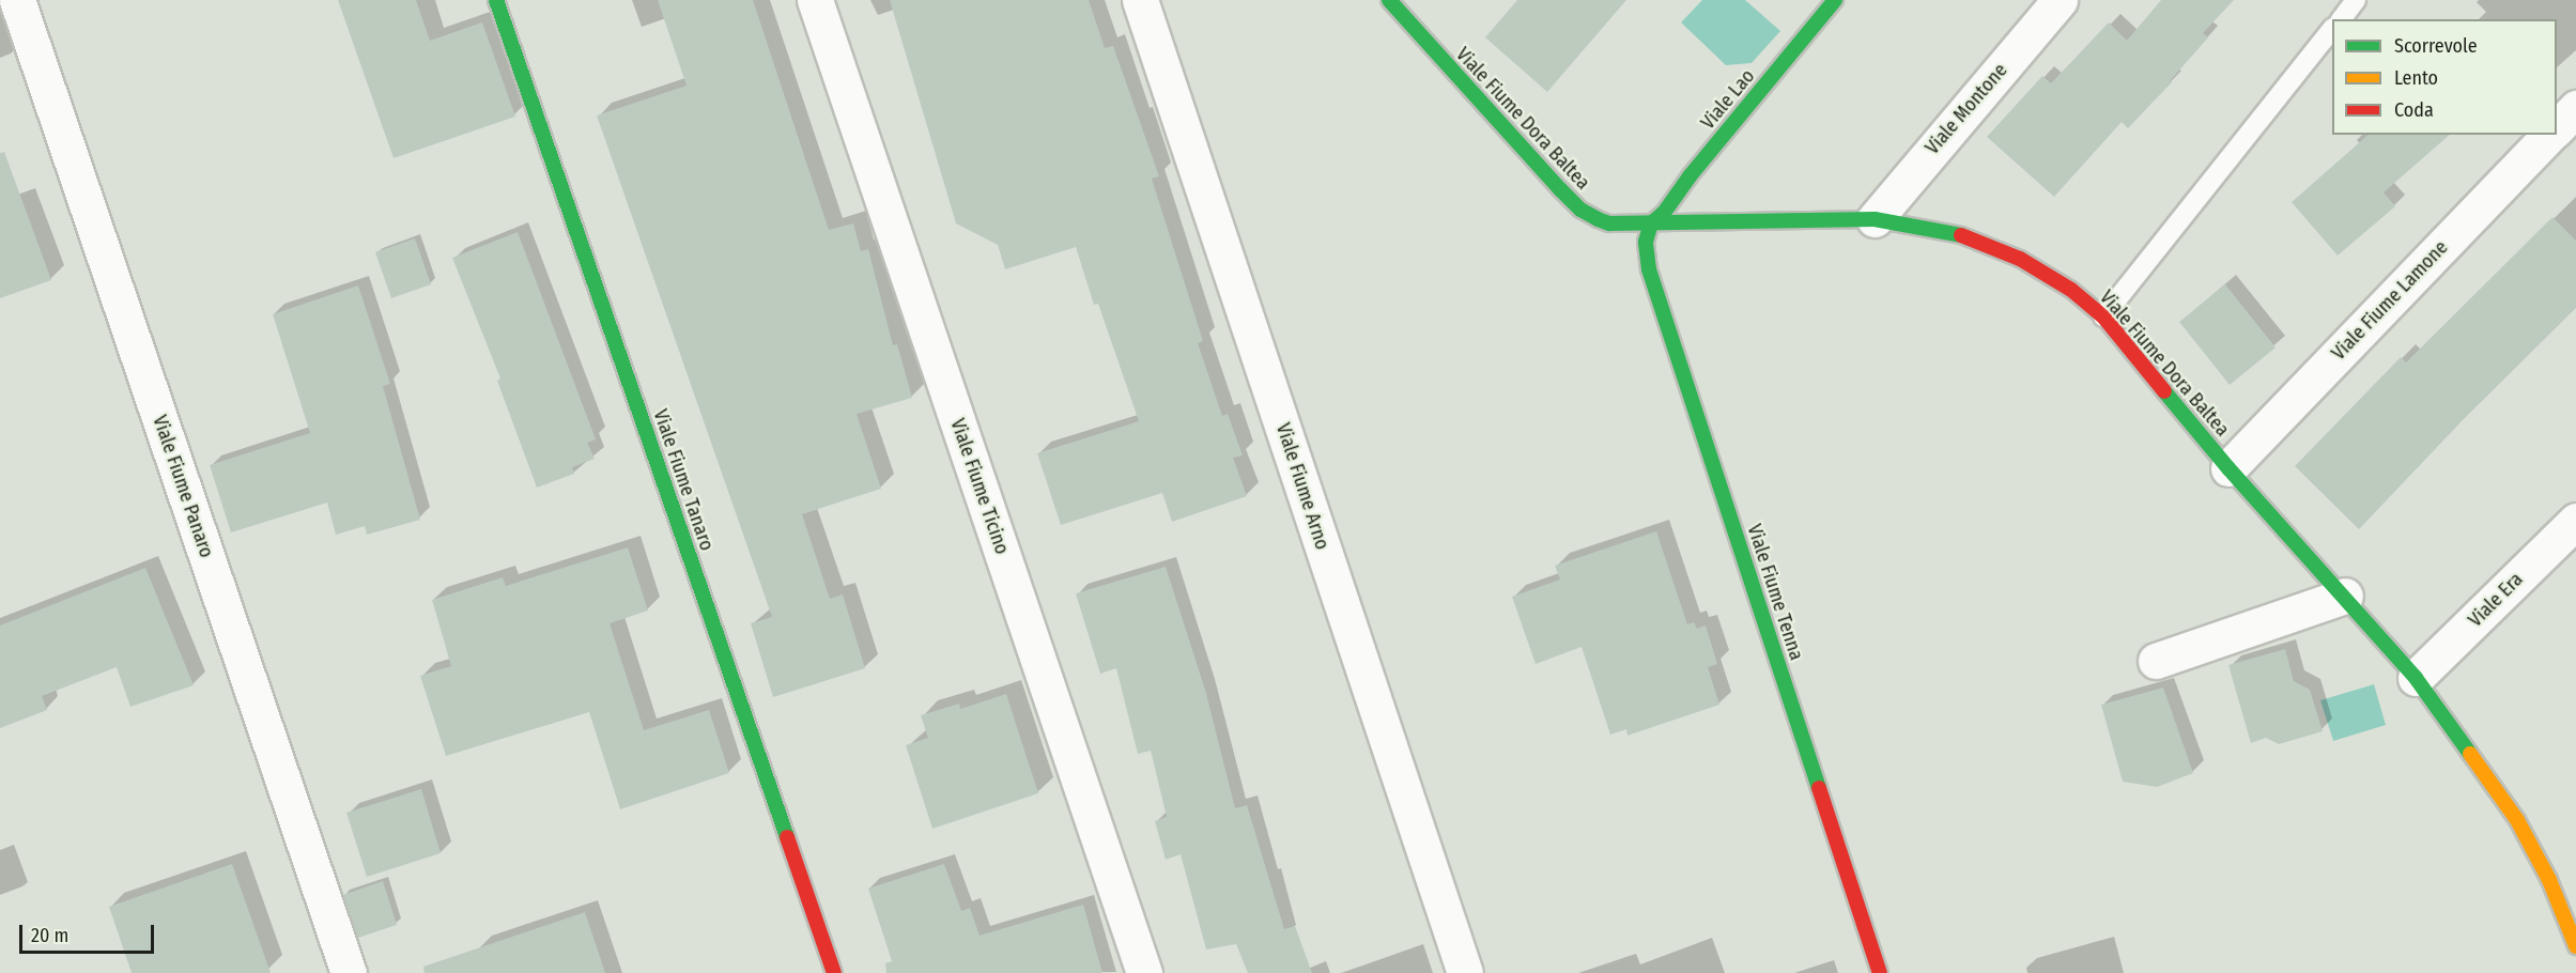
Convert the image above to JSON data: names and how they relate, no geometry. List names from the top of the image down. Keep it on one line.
{"streets":{"street":["Viale Lao","Viale Montone","Viale Fiume Dora Baltea","Viale Fiume Lamone","Viale Fiume Tanaro","Viale Fiume Panaro","Viale Fiume Ticino","Viale Fiume Arno","Viale Fiume Tenna","Viale Era"]},"crossings":[["Viale Lao","Viale Fiume Dora Baltea"],["Viale Lao","Viale Fiume Tenna"],["Viale Montone","Viale Fiume Dora Baltea"],["Viale Fiume Dora Baltea","Viale Fiume Lamone"],["Viale Fiume Dora Baltea","Viale Fiume Tenna"],["Viale Fiume Dora Baltea","Viale Era"]],"legend":["Scorrevole","Lento","Coda"],"scale_bar":"20 m"}
